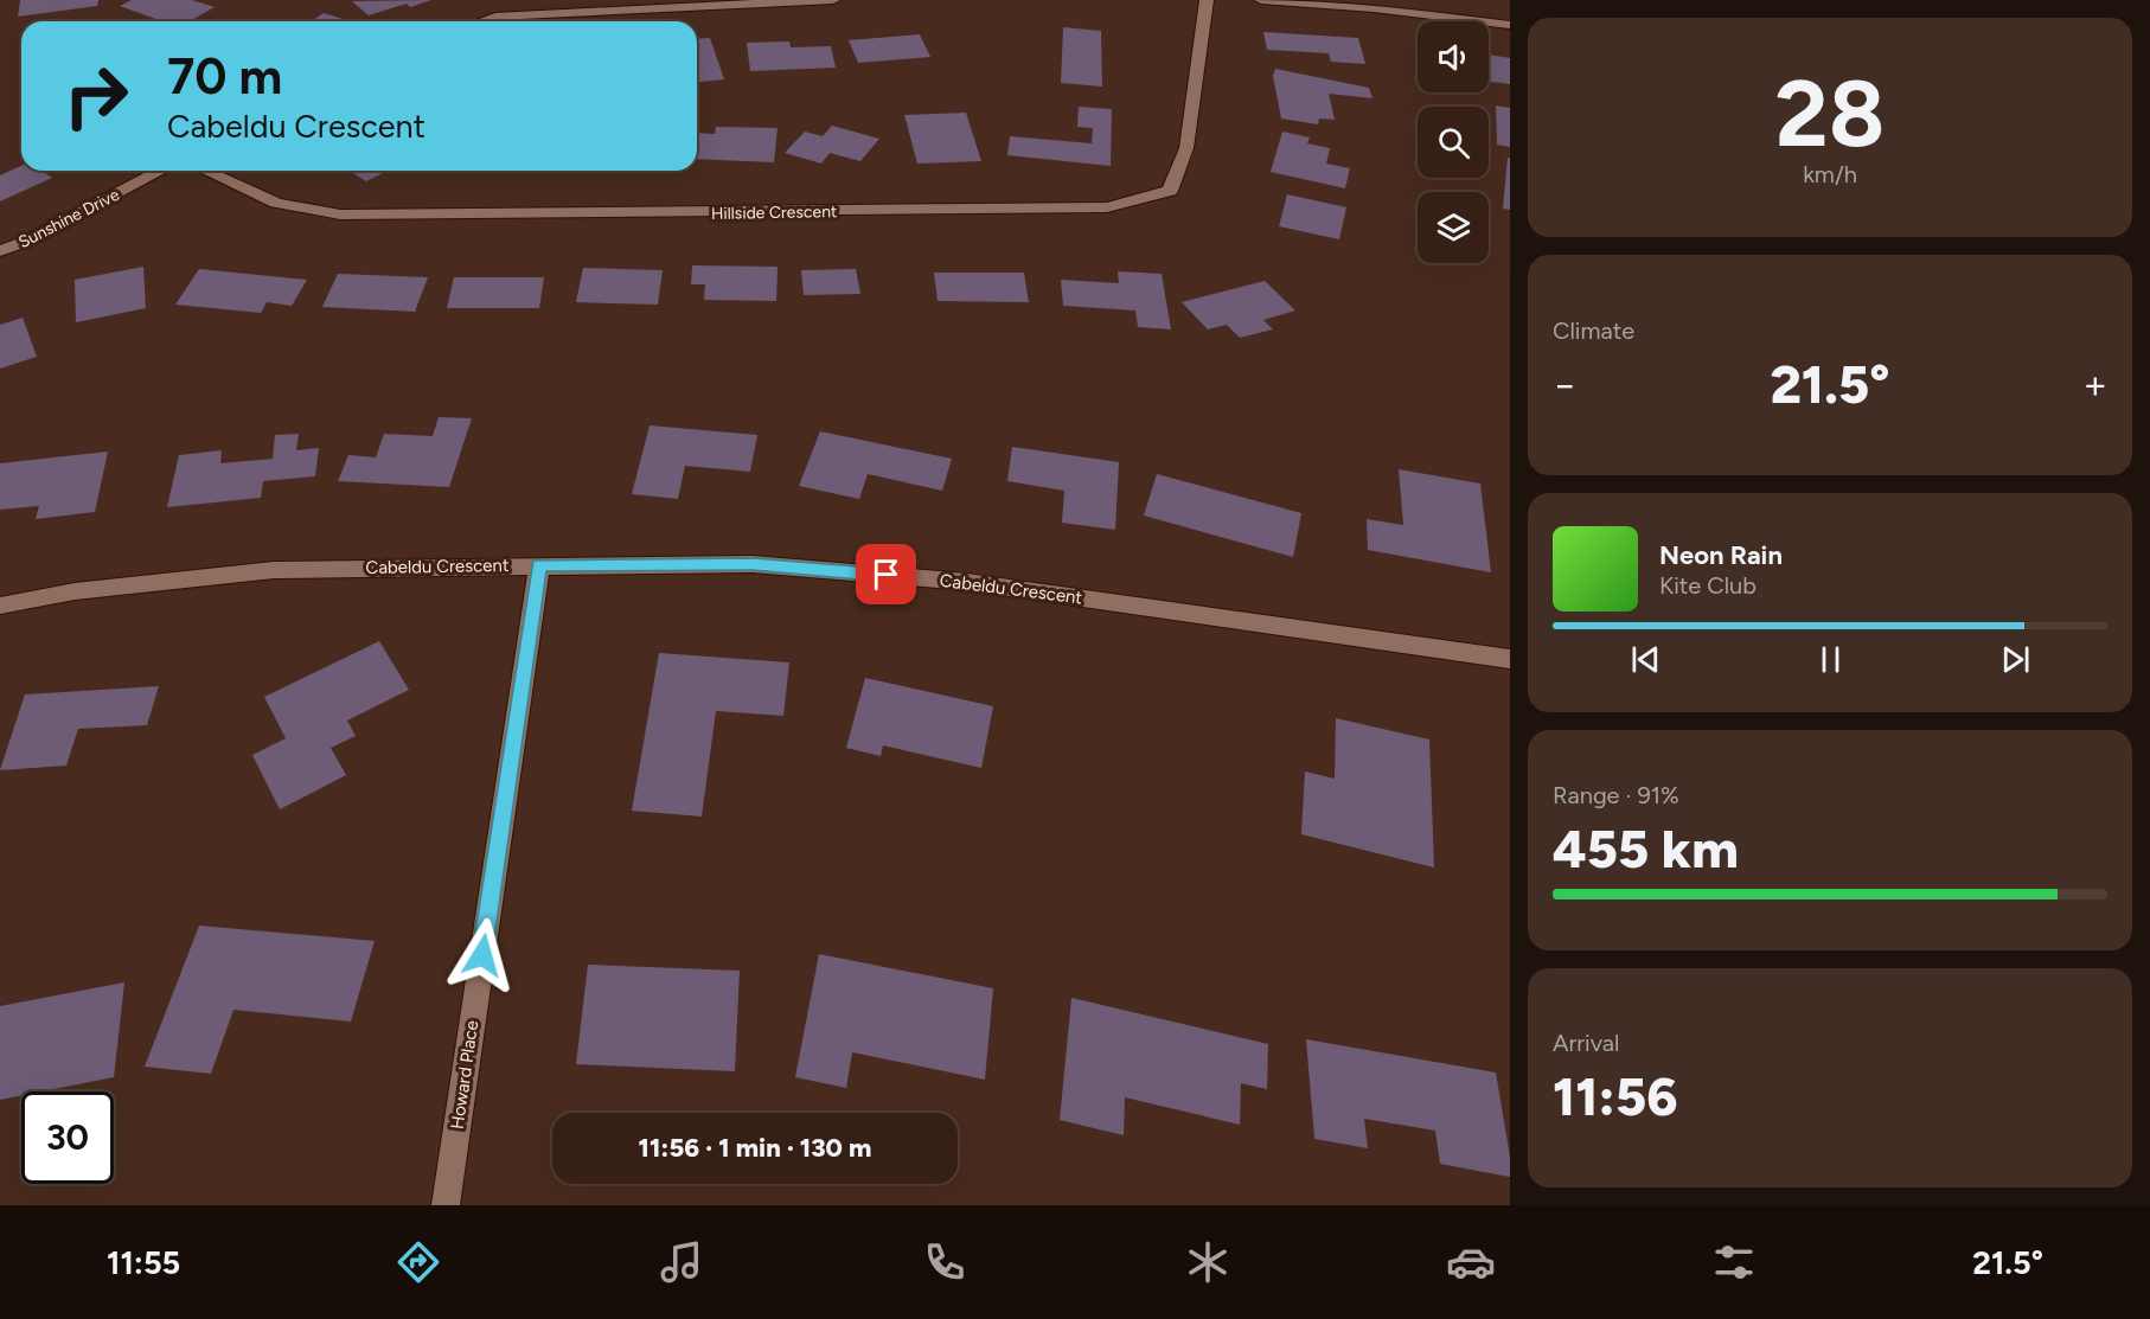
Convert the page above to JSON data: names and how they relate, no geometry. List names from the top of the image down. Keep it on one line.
{"streets":{"street":["Hillside Crescent","Sunshine Drive","Cabeldu Crescent","Howard Place"]},"crossings":[["Cabeldu Crescent","Howard Place"]],"page":{"tile":[["28","km/h"],"Climate",["Range · 91%","455 km"],["Arrival","11:56"]],"turn":["70 m","Cabeldu Crescent"],"heat":["−","21.5°","+"],"song":["Neon Rain","Kite Club"],"limit":"30","trip":"11:56 · 1 min · 130 m","tabs":["11:55","21.5°"]}}
